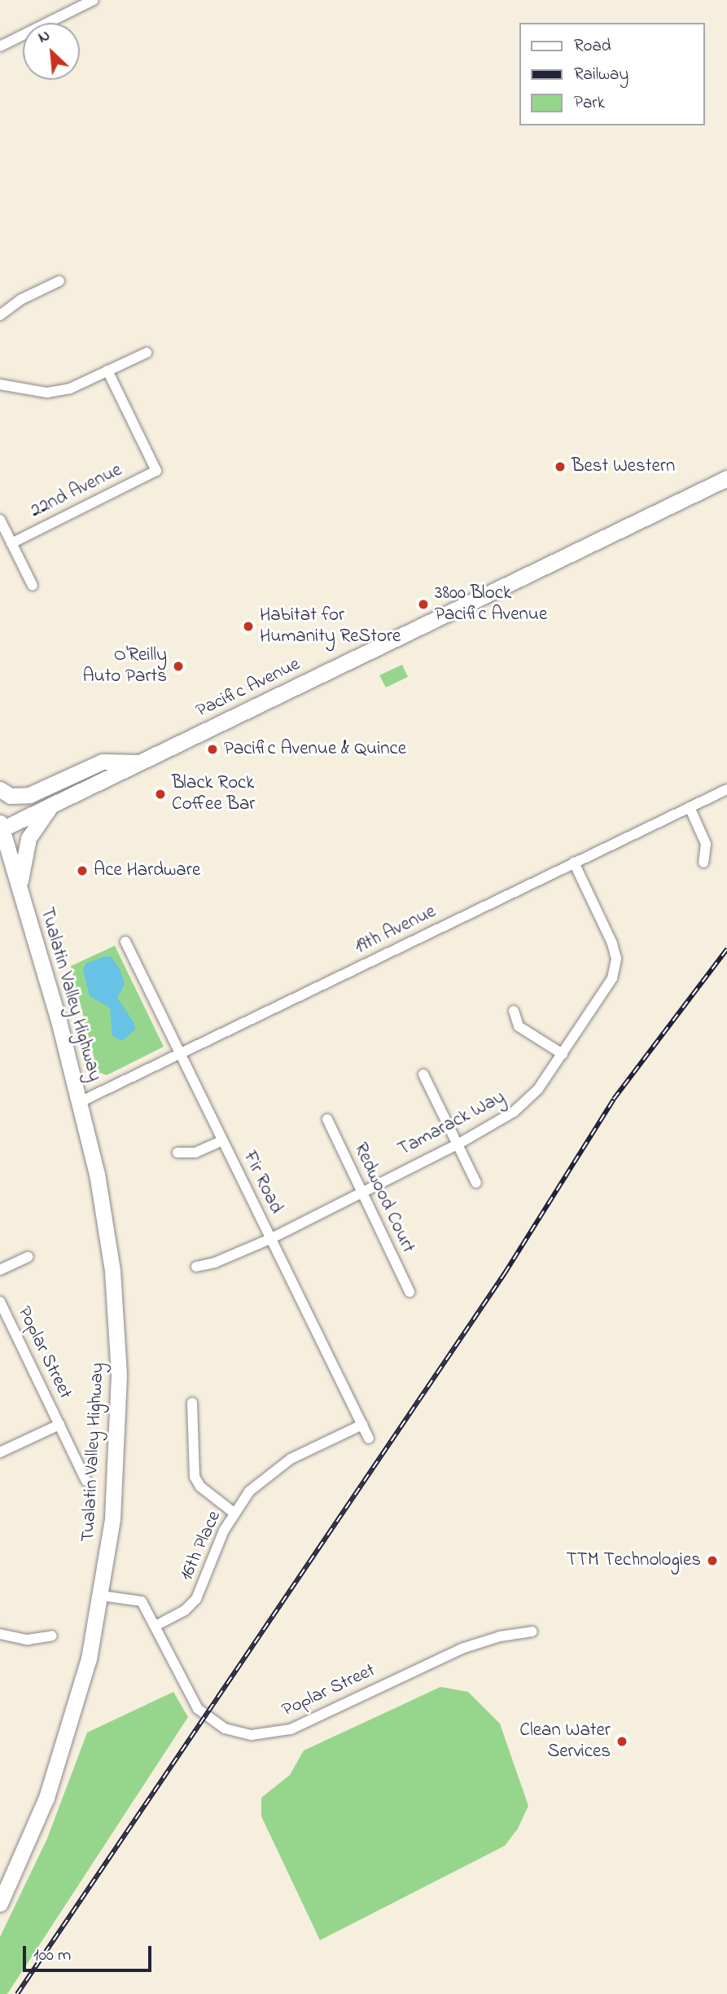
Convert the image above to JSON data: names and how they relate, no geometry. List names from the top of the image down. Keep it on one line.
{"streets":{"highway":["Pacific Avenue","Tualatin Valley Highway"],"street":["22nd Avenue","19th Avenue","Tamarack Way","Fir Road","Redwood Court","Poplar Street","16th Place"]},"crossings":[["Pacific Avenue","Tualatin Valley Highway"],["19th Avenue","Tualatin Valley Highway"],["19th Avenue","Tamarack Way"],["19th Avenue","Fir Road"],["Tualatin Valley Highway","Poplar Street"],["Tamarack Way","Fir Road"],["Tamarack Way","Redwood Court"],["Fir Road","16th Place"],["Poplar Street","16th Place"]],"places":["Best Western","3800 Block Pacific Avenue","Habitat for Humanity ReStore","O'Reilly Auto Parts","Pacific Avenue & Quince","Black Rock Coffee Bar","Ace Hardware","TTM Technologies","Clean Water Services"],"legend":["Road","Railway","Park"],"scale_bar":"100 m","north":"top left"}
